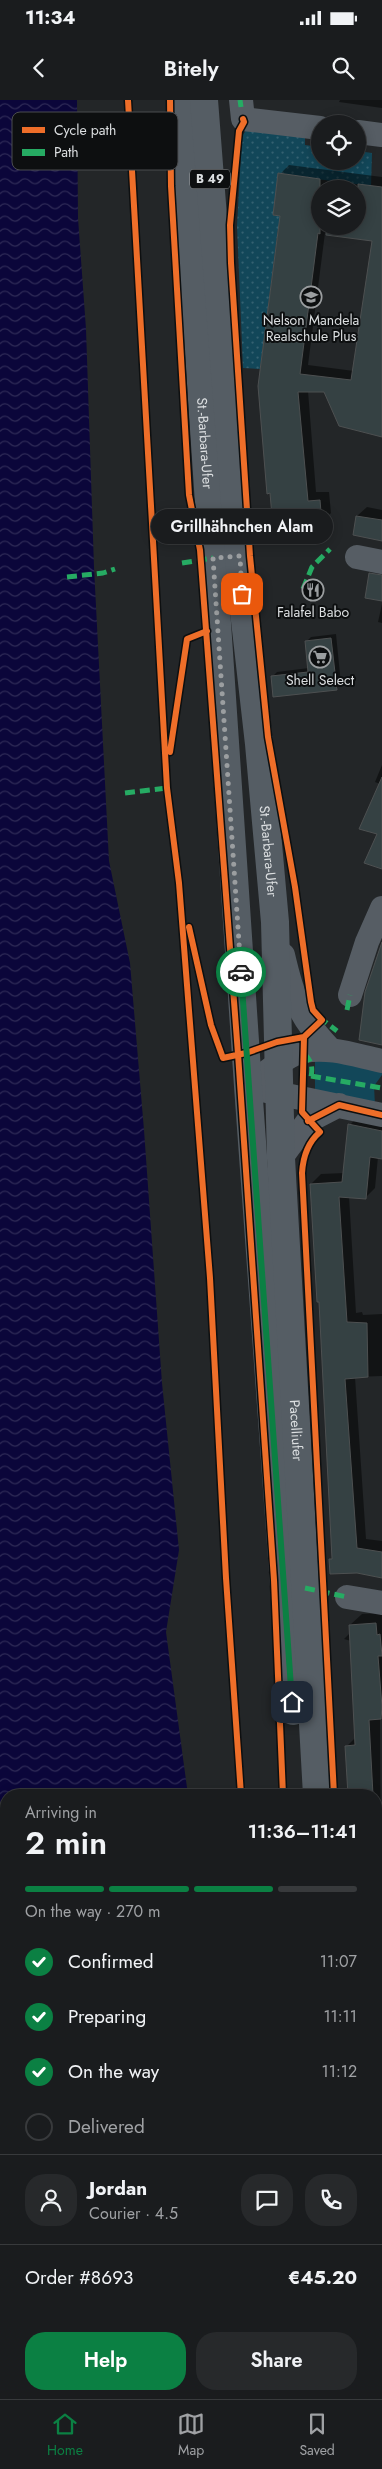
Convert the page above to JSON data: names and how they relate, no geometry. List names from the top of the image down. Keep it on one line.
{"streets":{"main road":["B 49","St.-Barbara-Ufer","Pacelliufer"]},"crossings":[["St.-Barbara-Ufer","Pacelliufer"]],"places":{"school or university":["Nelson Mandela Realschule Plus"],"restaurant":["Falafel Babo"],"other":["Grillhähnchen Alam"],"supermarket":["Shell Select"]},"legend":["Cycle path","Path"],"page":{"status":"11:34","header":"Bitely","bubble":"Grillhähnchen Alam","heading":["2 min","Arriving in","11:36–11:41"],"panel":["Jordan","Courier · 4.5","Order #8693","€45.20"],"bar":"On the way · 270 m","list":[["Confirmed","11:07"],["Preparing","11:11"],["On the way","11:12"],"Delivered"],"buttons":["Help","Share"],"tabs":["Home","Map","Saved"]}}
